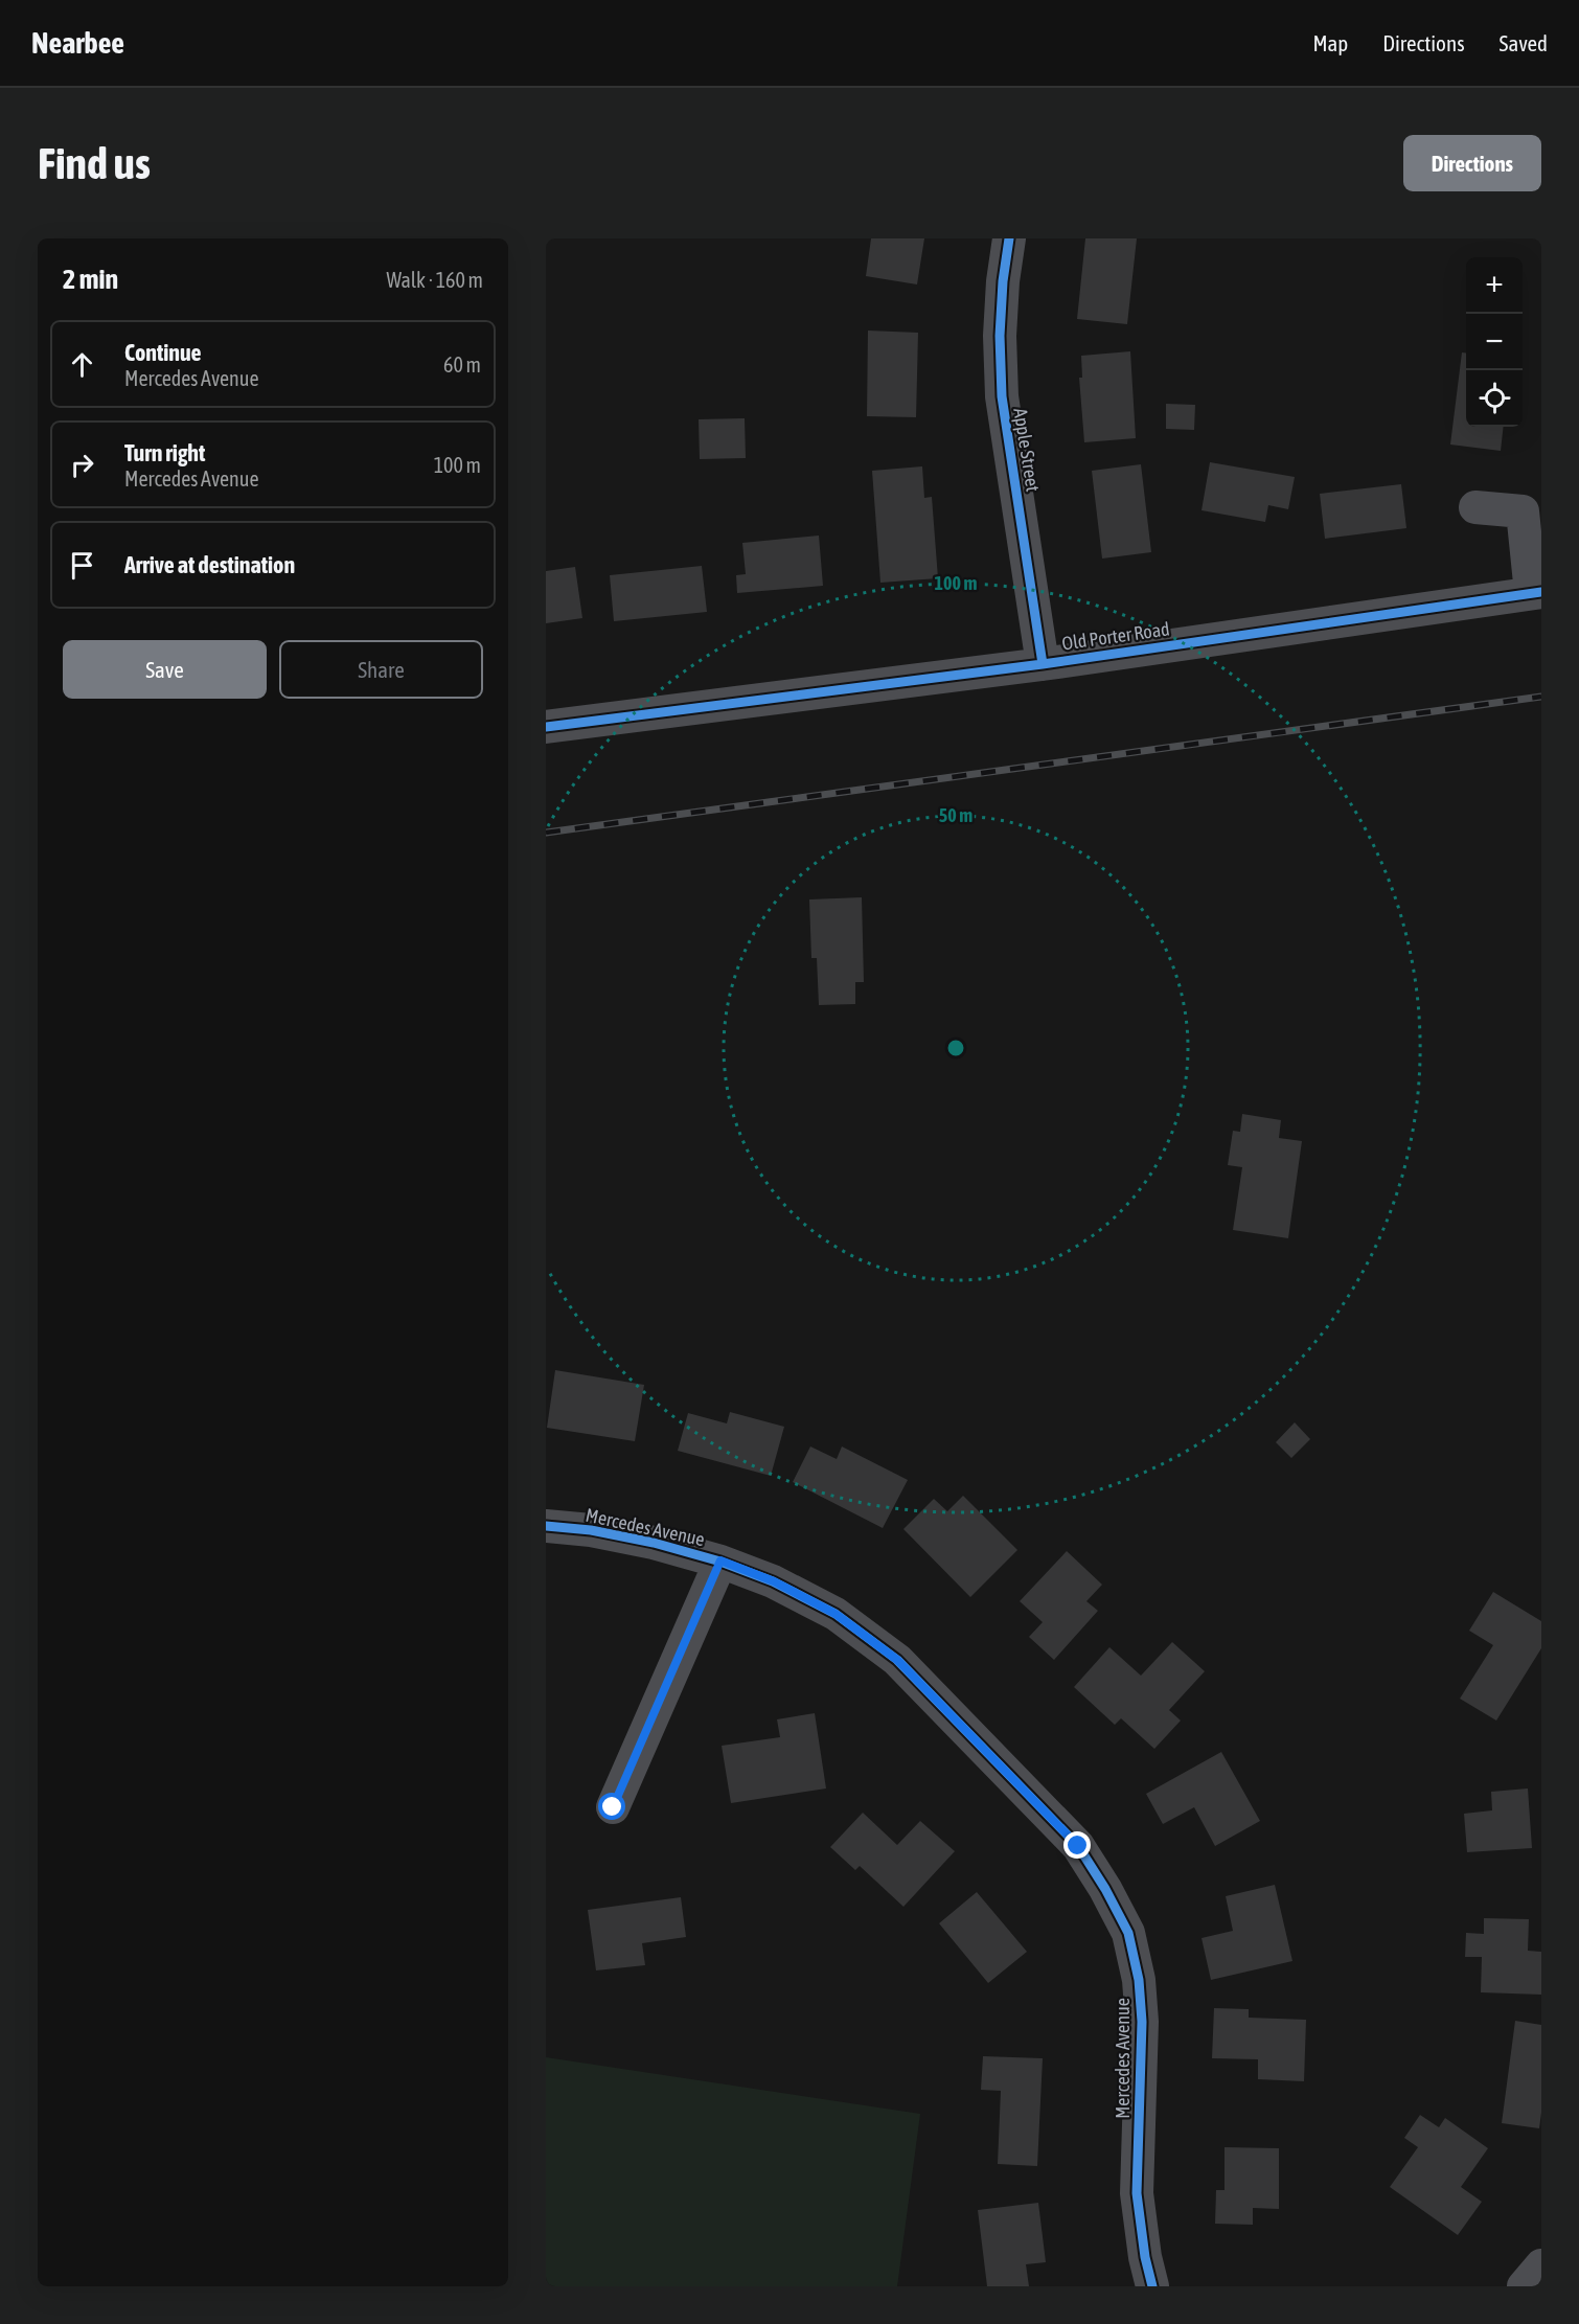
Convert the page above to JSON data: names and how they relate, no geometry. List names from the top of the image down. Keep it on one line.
{"streets":{"street":["Apple Street","Old Porter Road","Mercedes Avenue"]},"crossings":[["Apple Street","Old Porter Road"]],"page":{"header":"Nearbee","nav":["Map","Directions","Saved"],"buttons":["Directions",["Save","Share"]],"title":"Find us","heading":["2 min","Walk · 160 m"],"map_buttons":["+","−"],"list":[["Continue","Mercedes Avenue","60 m"],["Turn right","Mercedes Avenue","100 m"],"Arrive at destination"]},"rings":["100 m","50 m"]}
